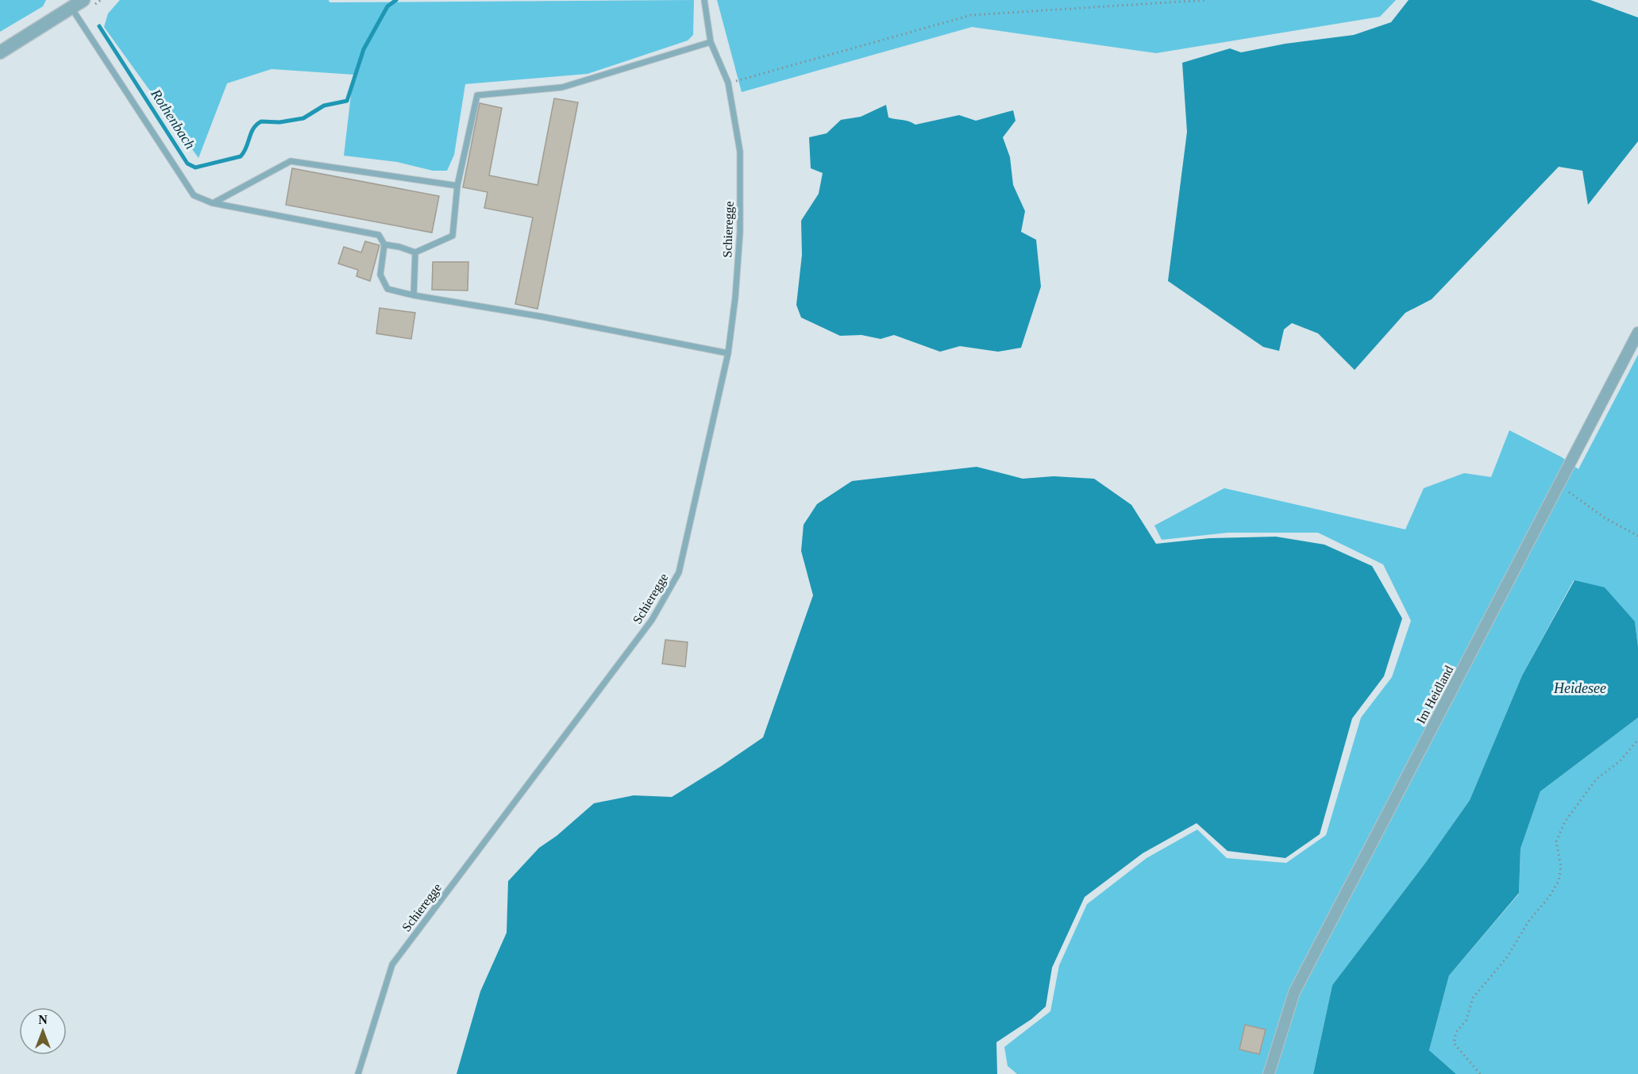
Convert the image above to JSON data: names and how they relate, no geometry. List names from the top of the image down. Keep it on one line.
{"streets":{"street":["Im Heidland"],"lane":["Schieregge"]},"water":["Rothenbach","Heidesee"],"north":"top"}
